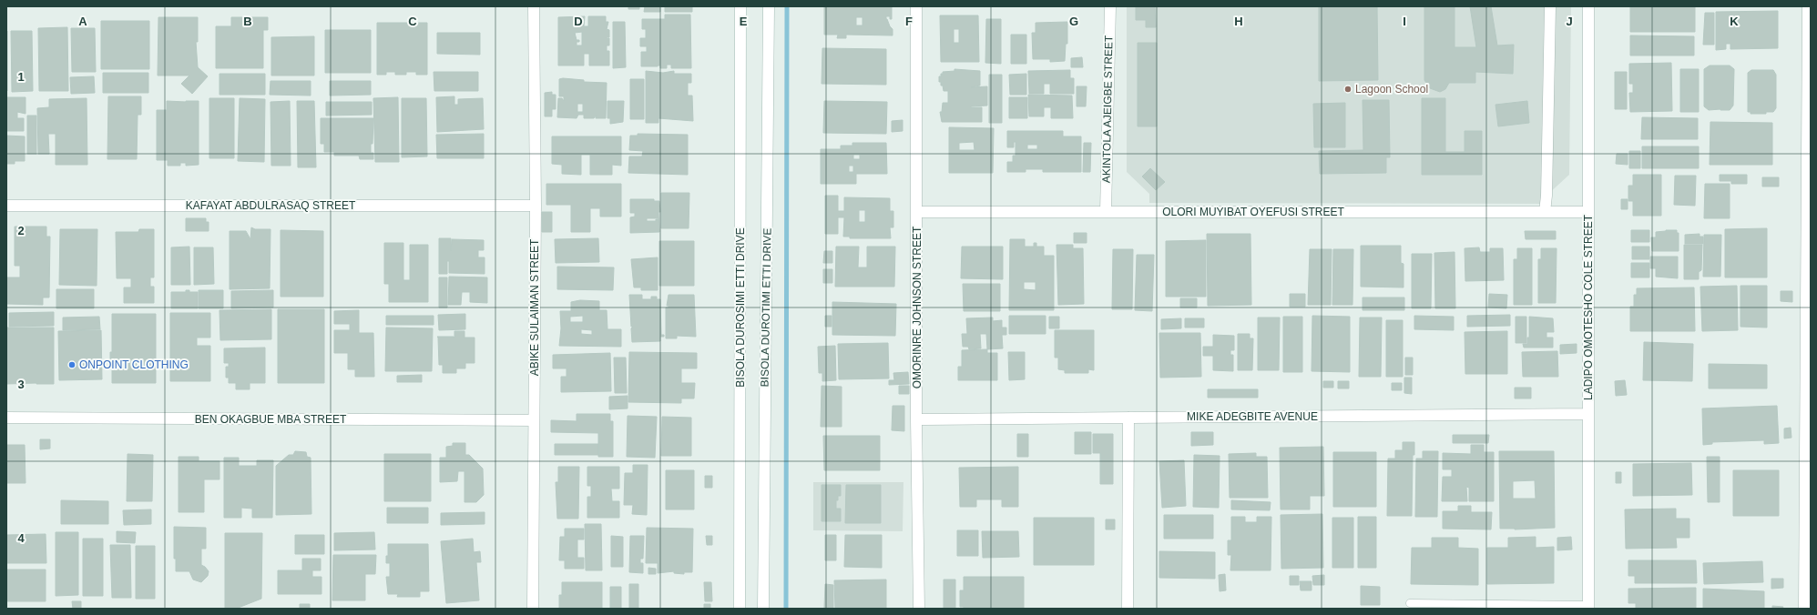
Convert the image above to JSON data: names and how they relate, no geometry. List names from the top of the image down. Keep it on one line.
{"streets":{"street":["AKINTOLA AJEIGBE STREET","KAFAYAT ABDULRASAQ STREET","OLORI MUYIBAT OYEFUSI STREET","ABIKE SULAIMAN STREET","BISOLA DUROSIMI ETTI DRIVE","BISOLA DUROTIMI ETTI DRIVE","OMORINRE JOHNSON STREET","LADIPO OMOTESHO COLE STREET","MIKE ADEGBITE AVENUE","BEN OKAGBUE MBA STREET"]},"crossings":[["AKINTOLA AJEIGBE STREET","OLORI MUYIBAT OYEFUSI STREET"],["KAFAYAT ABDULRASAQ STREET","ABIKE SULAIMAN STREET"],["OLORI MUYIBAT OYEFUSI STREET","OMORINRE JOHNSON STREET"],["OLORI MUYIBAT OYEFUSI STREET","LADIPO OMOTESHO COLE STREET"],["ABIKE SULAIMAN STREET","BEN OKAGBUE MBA STREET"],["OMORINRE JOHNSON STREET","MIKE ADEGBITE AVENUE"],["LADIPO OMOTESHO COLE STREET","MIKE ADEGBITE AVENUE"]],"places":["Lagoon School","ONPOINT CLOTHING"],"grid":{"columns":["A","B","C","D","E","F","G","H","I","J","K"],"rows":["1","2","3","4"]}}
